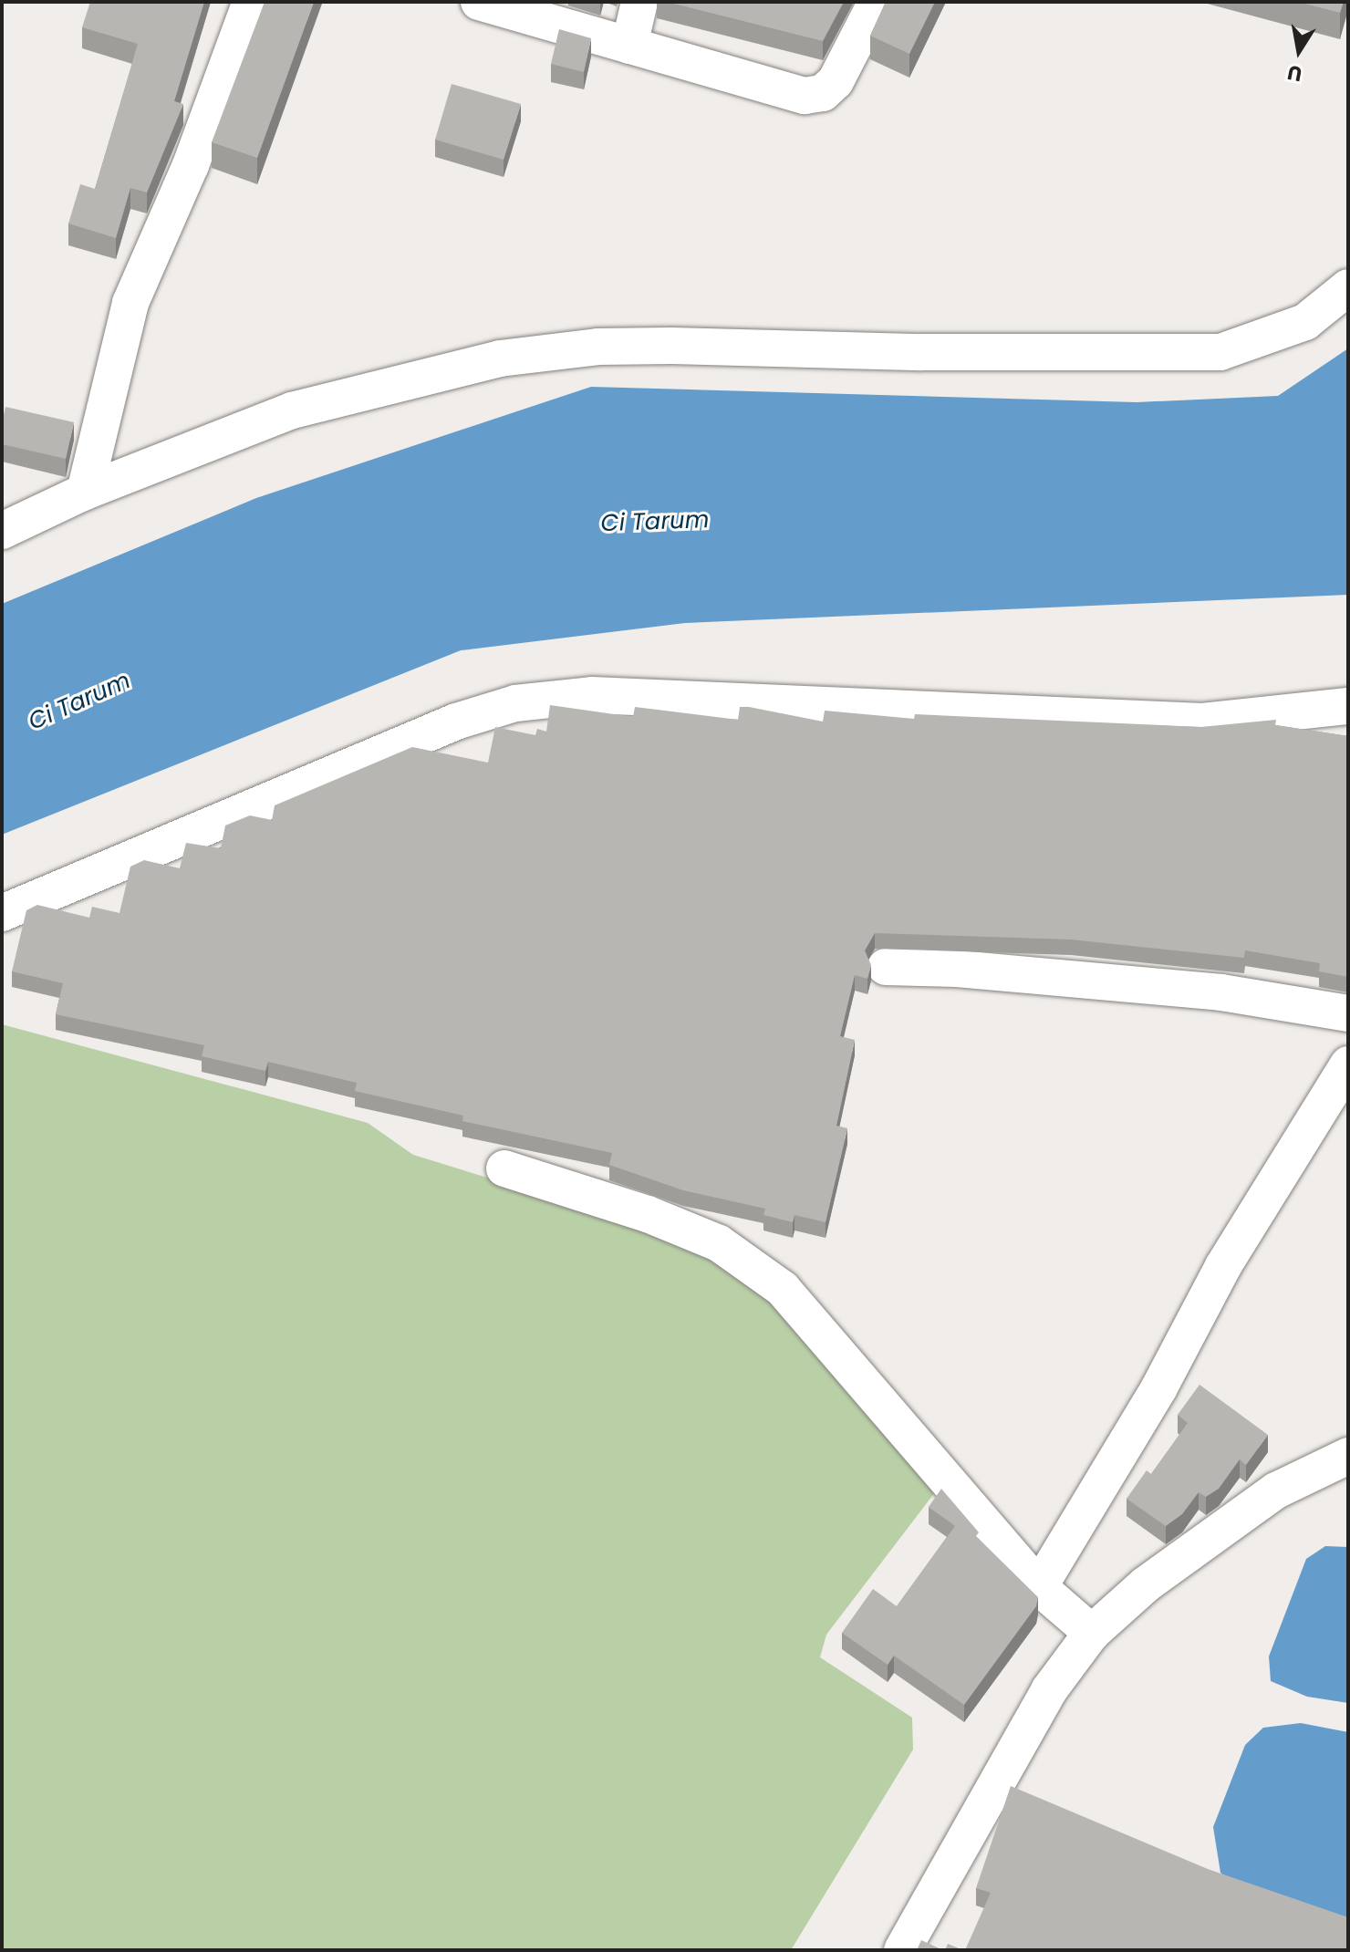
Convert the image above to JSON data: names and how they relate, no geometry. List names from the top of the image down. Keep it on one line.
{"water":["Ci Tarum"],"north":"bottom"}
